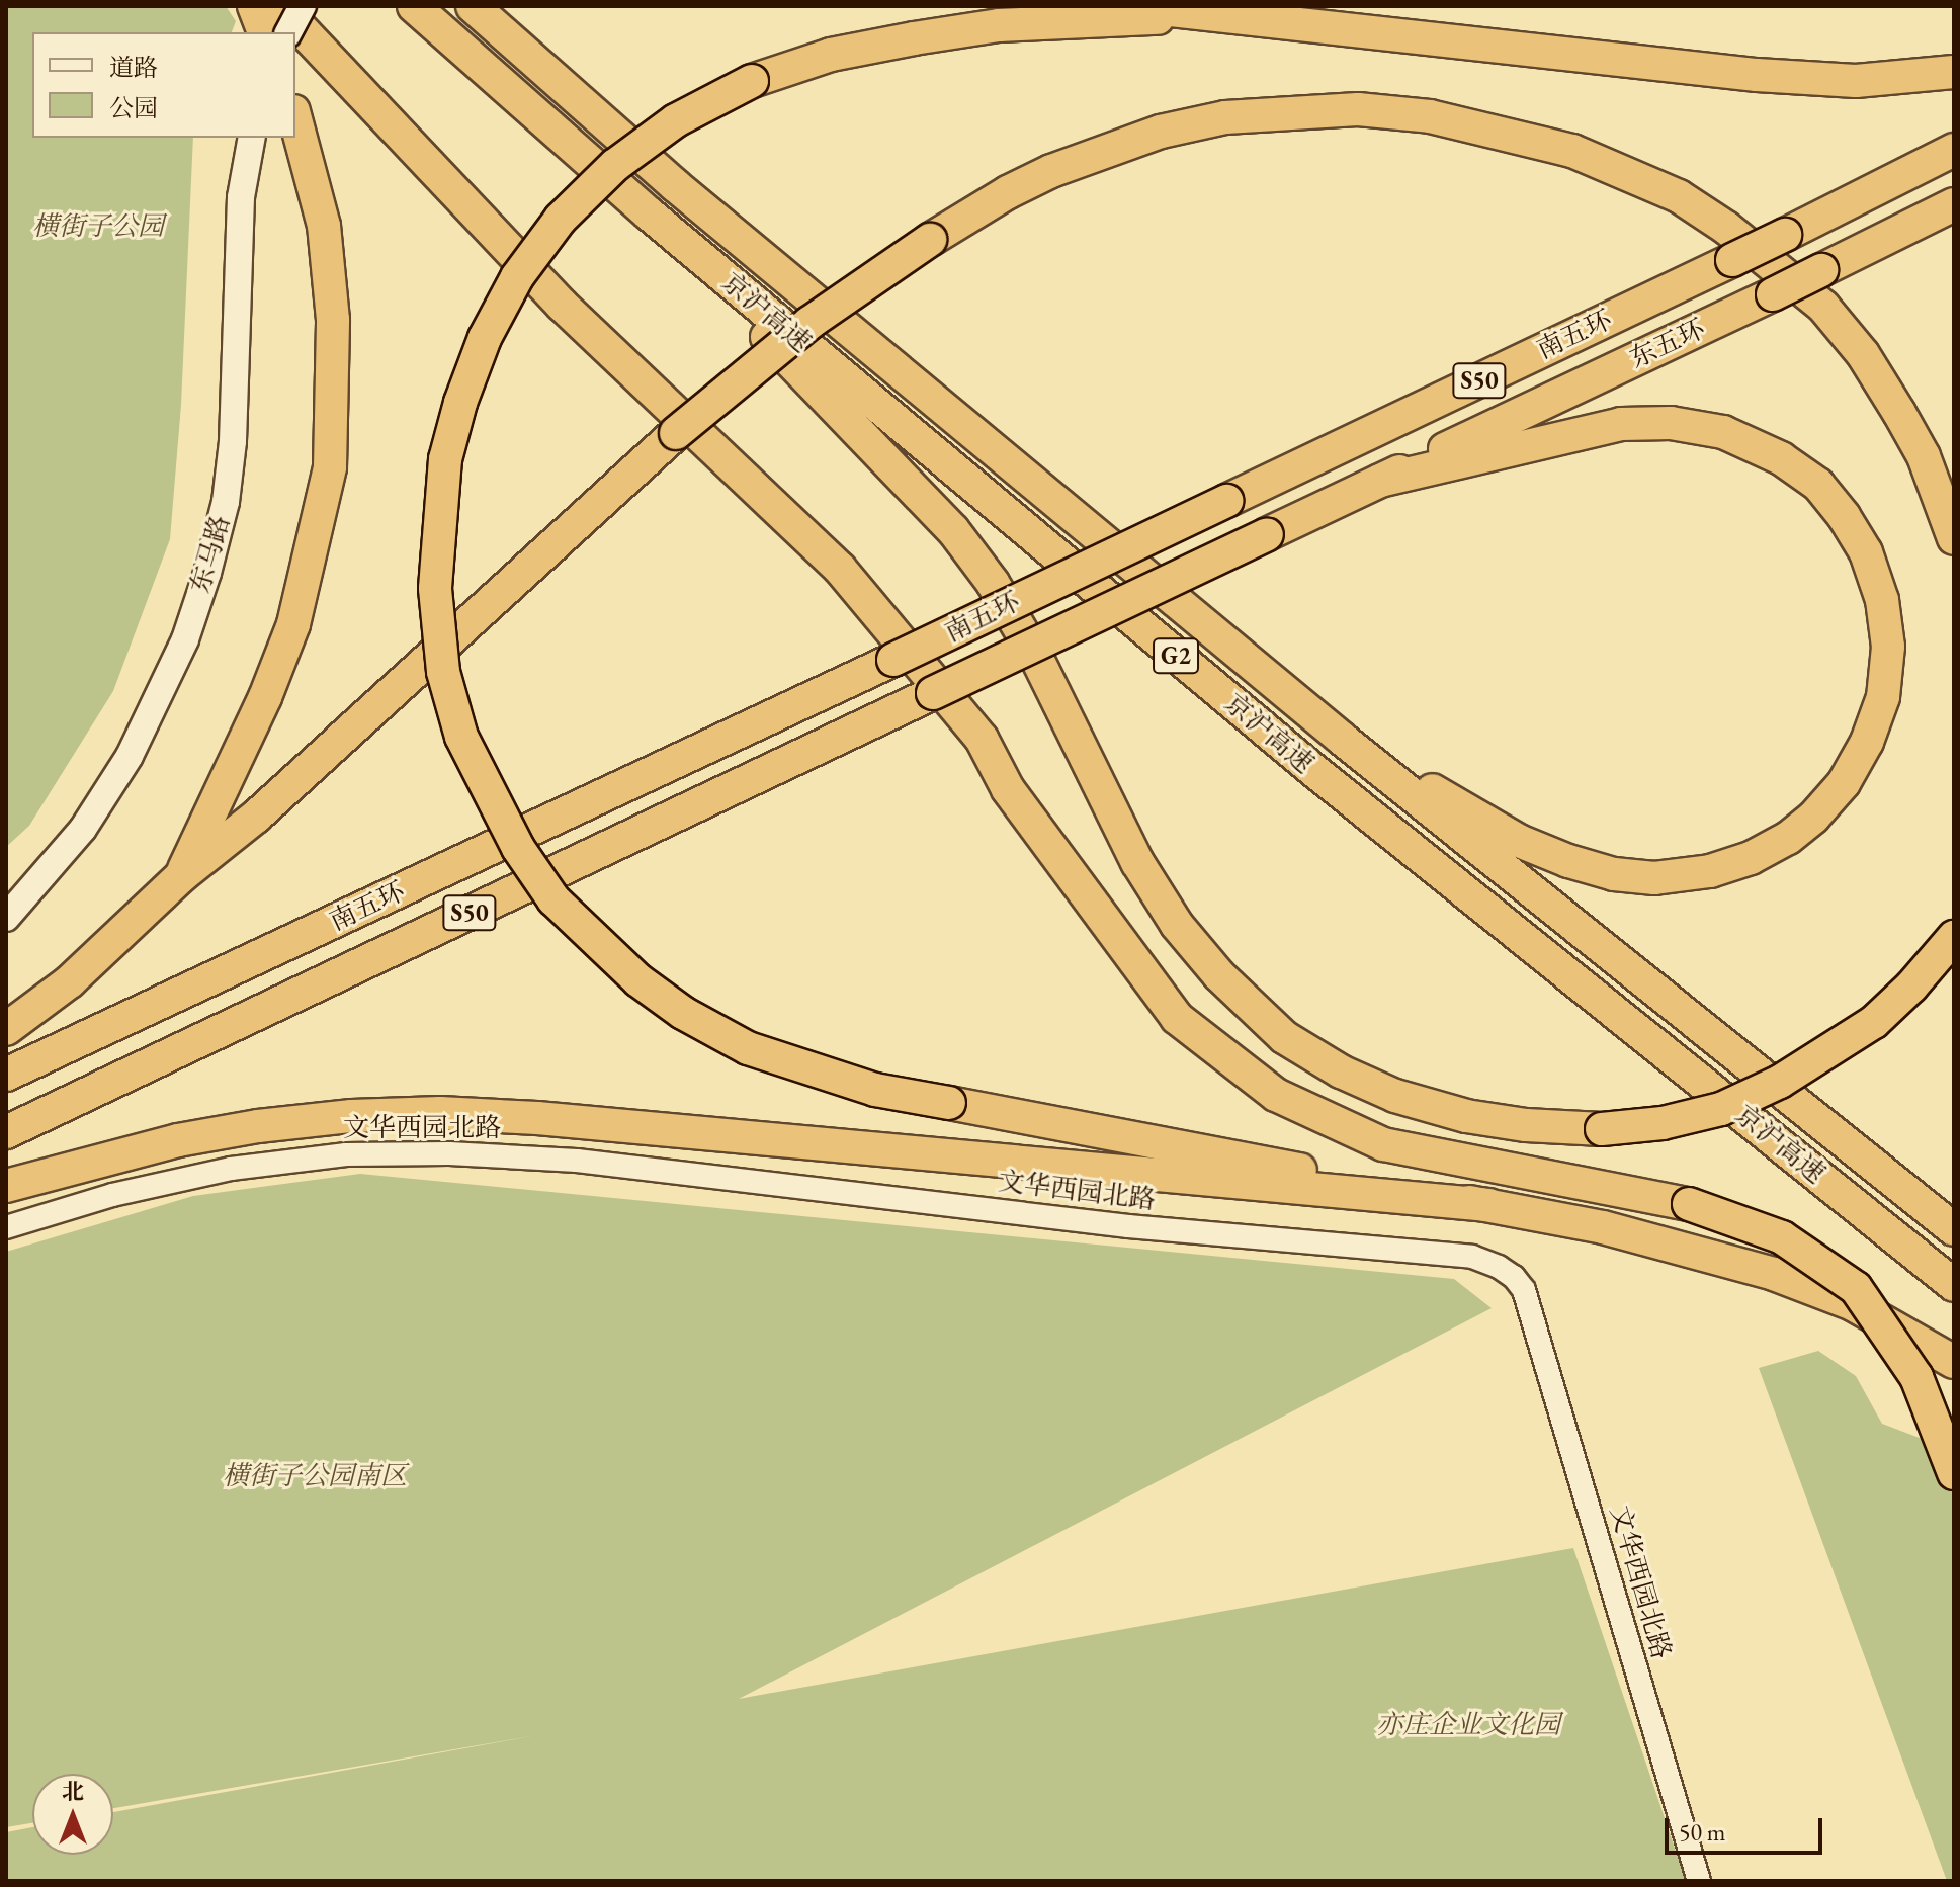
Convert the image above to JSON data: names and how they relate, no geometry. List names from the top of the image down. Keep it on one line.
{"streets":{"highway":["京沪高速","南五环","东五环","S50","G2"],"main road":["东马路"],"street":["文华西园北路"]},"crossings":[["南五环","东五环"]],"parks":["横街子公园","横街子公园南区","亦庄企业文化园"],"legend":["道路","公园"],"scale_bar":"50 m","north":"top"}
